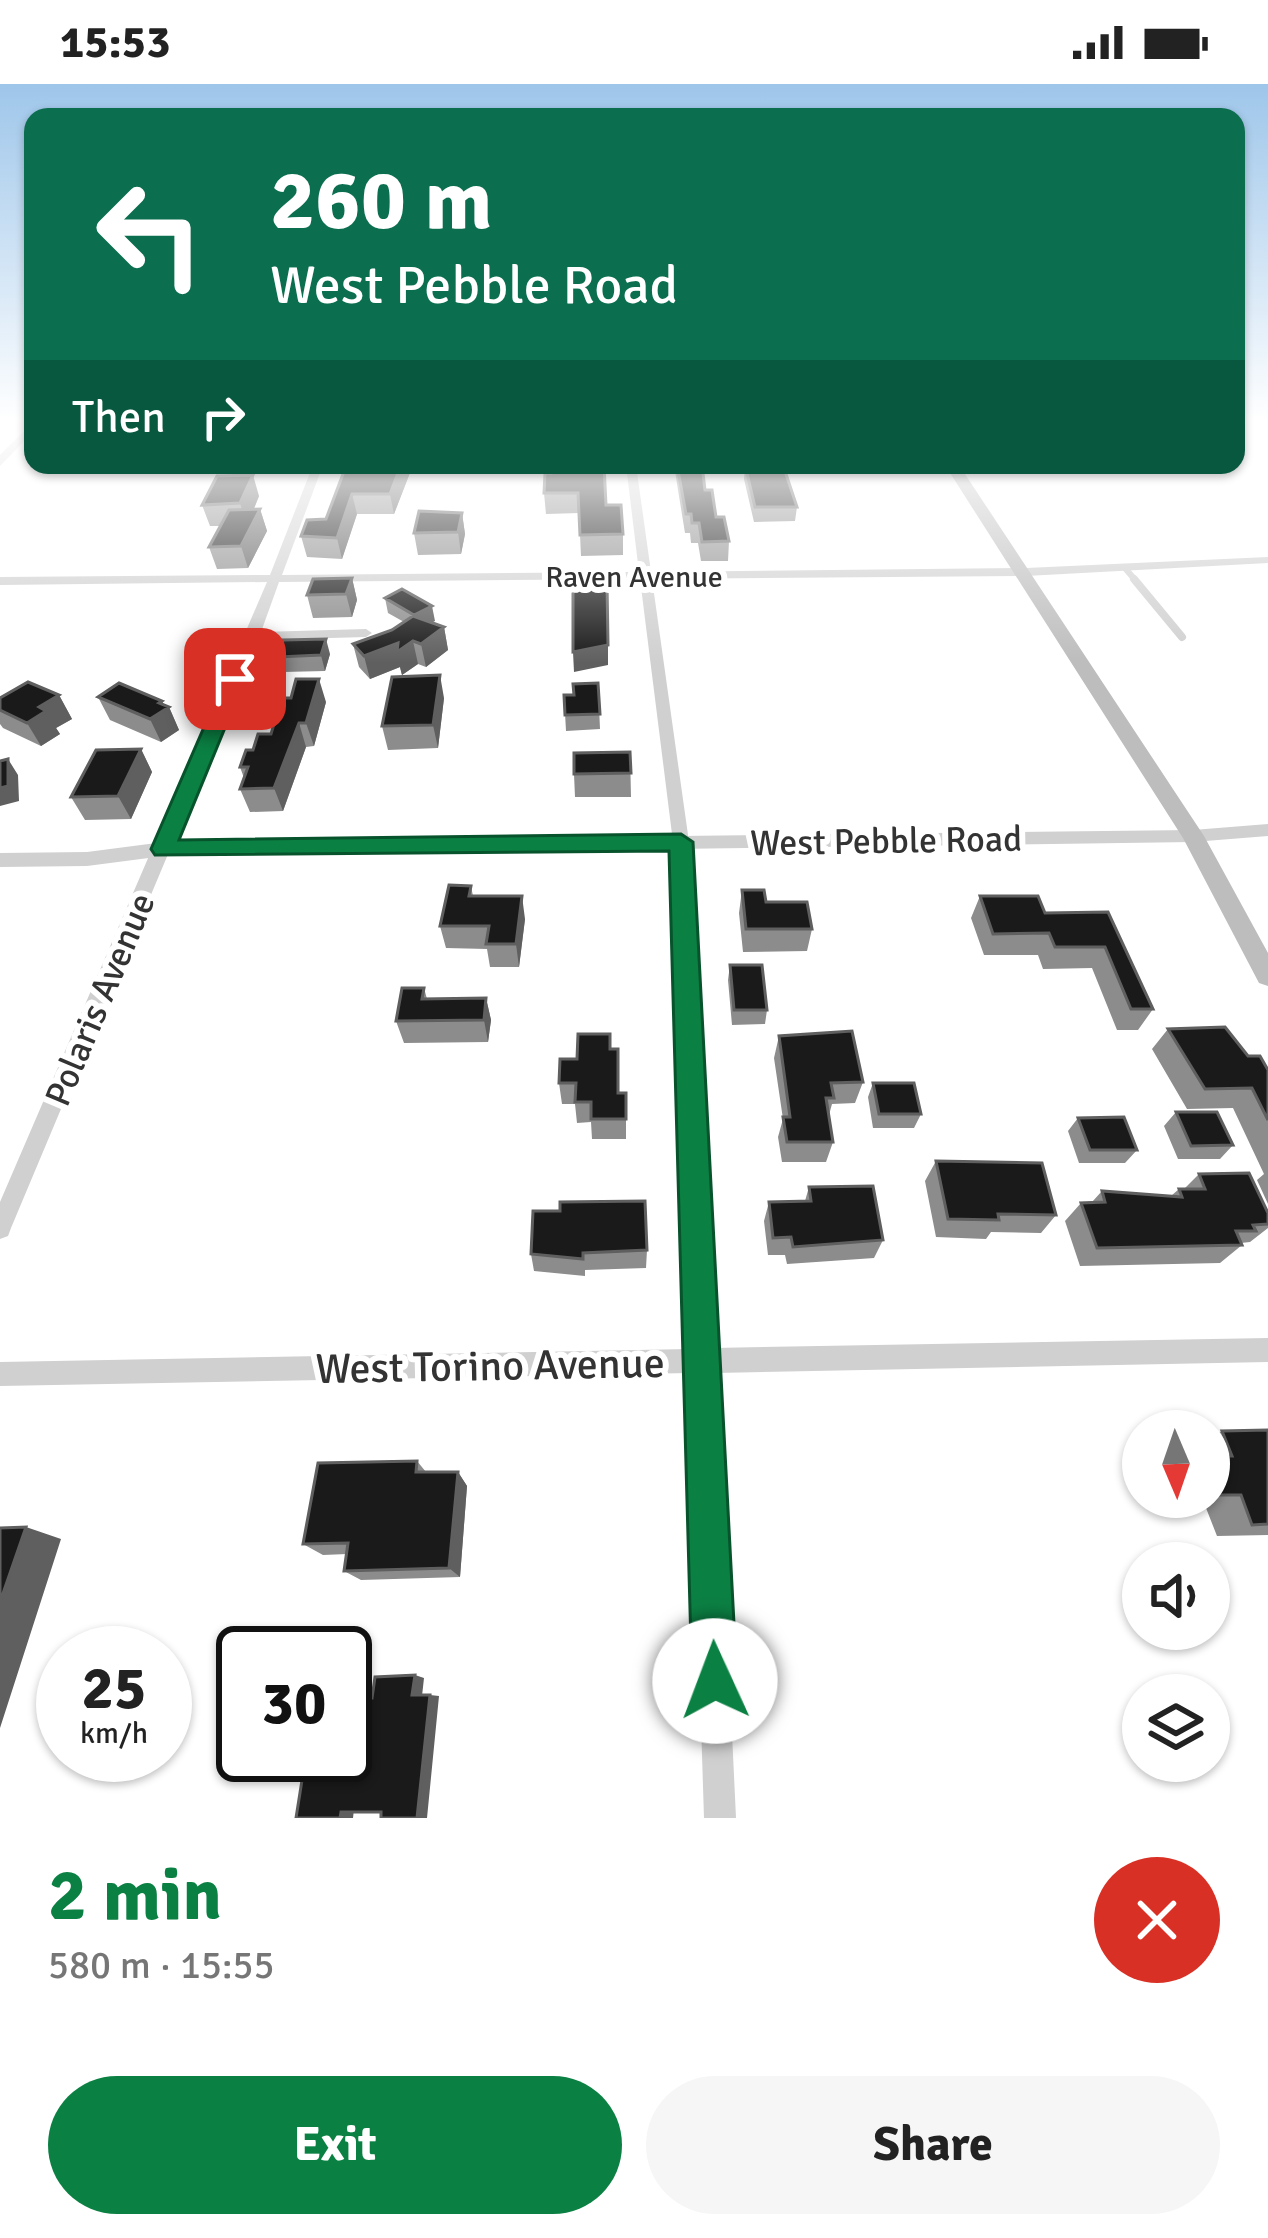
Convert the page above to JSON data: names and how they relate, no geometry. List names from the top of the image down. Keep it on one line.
{"streets":{"street":["Raven Avenue","West Pebble Road","Polaris Avenue","West Torino Avenue"]},"crossings":[["Raven Avenue","Polaris Avenue"],["West Pebble Road","Polaris Avenue"]],"north":"bottom","page":{"status":"15:53","turn":["260 m","West Pebble Road"],"then":"Then","speed":"25 km/h","limit":"30","heading":["2 min","580 m · 15:55"],"buttons":["Exit","Share"]}}
